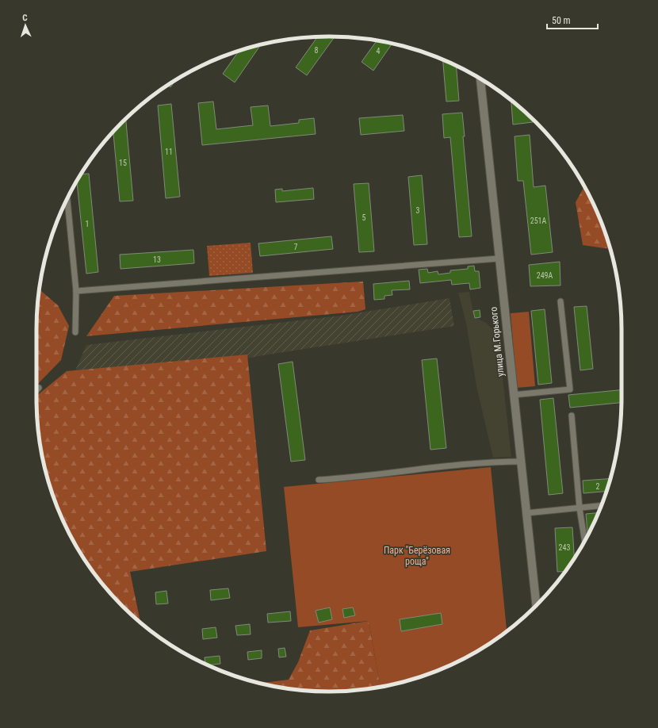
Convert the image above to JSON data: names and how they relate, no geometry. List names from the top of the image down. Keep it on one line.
{"streets":{"main road":["улица М.Горького"]},"parks":["Парк \"Берёзовая роща\""],"house_numbers":["8","4","11","15","3","5","251А","1","7","13","249А","2","243"],"scale_bar":"50 m","north":"top"}
